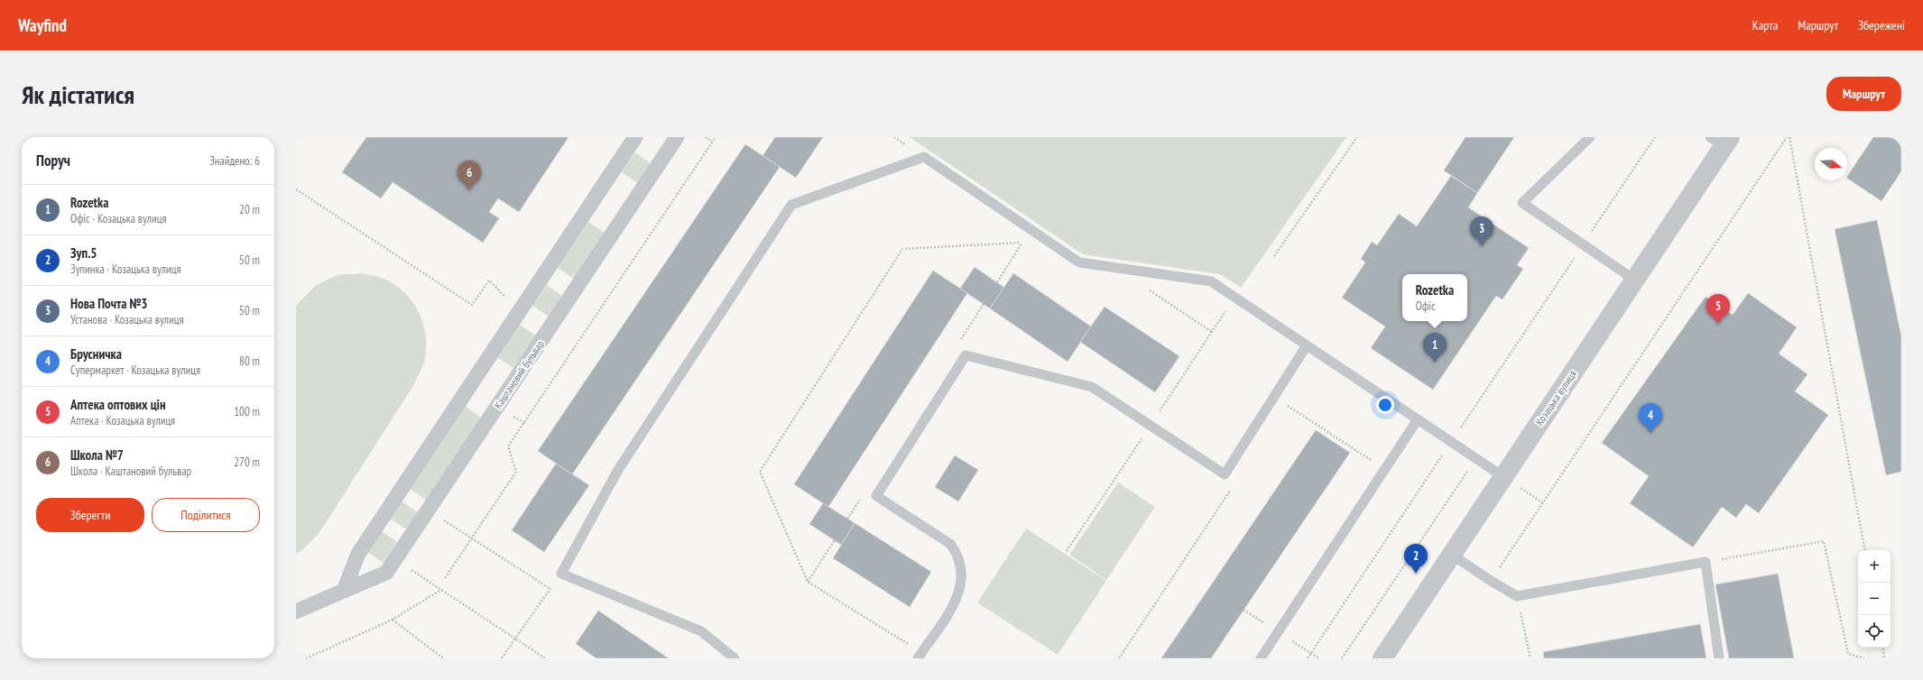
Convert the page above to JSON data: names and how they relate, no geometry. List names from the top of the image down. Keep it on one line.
{"streets":{"street":["Каштановий бульвар","Козацька вулиця"]},"north":"right","page":{"header":"Wayfind","nav":["Карта","Маршрут","Збережені"],"buttons":["Маршрут",["Зберегти","Поділитися"]],"title":"Як дістатися","heading":["Поруч","Знайдено: 6"],"pins":["6","3","5","1","4","2"],"list":[{"mark":"1","name":"Rozetka","note":"Офіс · Козацька вулиця","value":"20 m"},{"mark":"2","name":"Зуп.5","note":"Зупинка · Козацька вулиця","value":"50 m"},{"mark":"3","name":"Нова Почта №3","note":"Установа · Козацька вулиця","value":"50 m"},{"mark":"4","name":"Брусничка","note":"Супермаркет · Козацька вулиця","value":"80 m"},{"mark":"5","name":"Аптека оптових цін","note":"Аптека · Козацька вулиця","value":"100 m"},{"mark":"6","name":"Школа №7","note":"Школа · Каштановий бульвар","value":"270 m"}],"popup":["Rozetka","Офіс"],"map_buttons":["+","−"]}}
